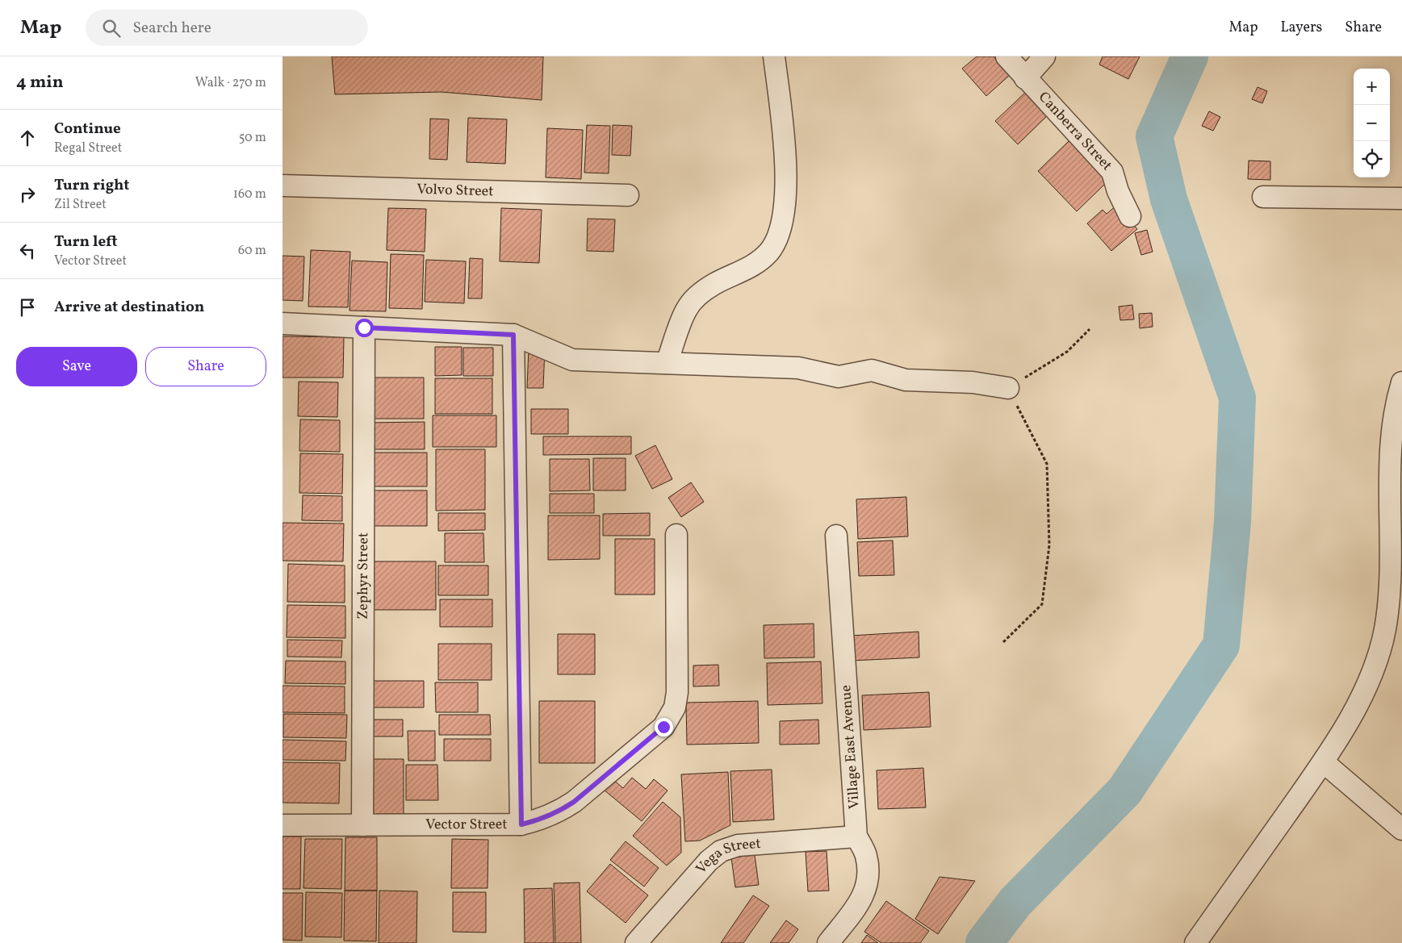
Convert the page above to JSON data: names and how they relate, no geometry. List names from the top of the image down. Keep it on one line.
{"streets":{"street":["Canberra Street","Volvo Street","Zephyr Street","Village East Avenue","Vector Street","Vega Street"]},"crossings":[["Zephyr Street","Vector Street"],["Village East Avenue","Vega Street"]],"page":{"header":"Map","search":"Search here","nav":["Map","Layers","Share"],"heading":["4 min","Walk · 270 m"],"map_buttons":["+","−"],"list":[["Continue","Regal Street","50 m"],["Turn right","Zil Street","160 m"],["Turn left","Vector Street","60 m"],"Arrive at destination"],"buttons":["Save","Share"]}}
